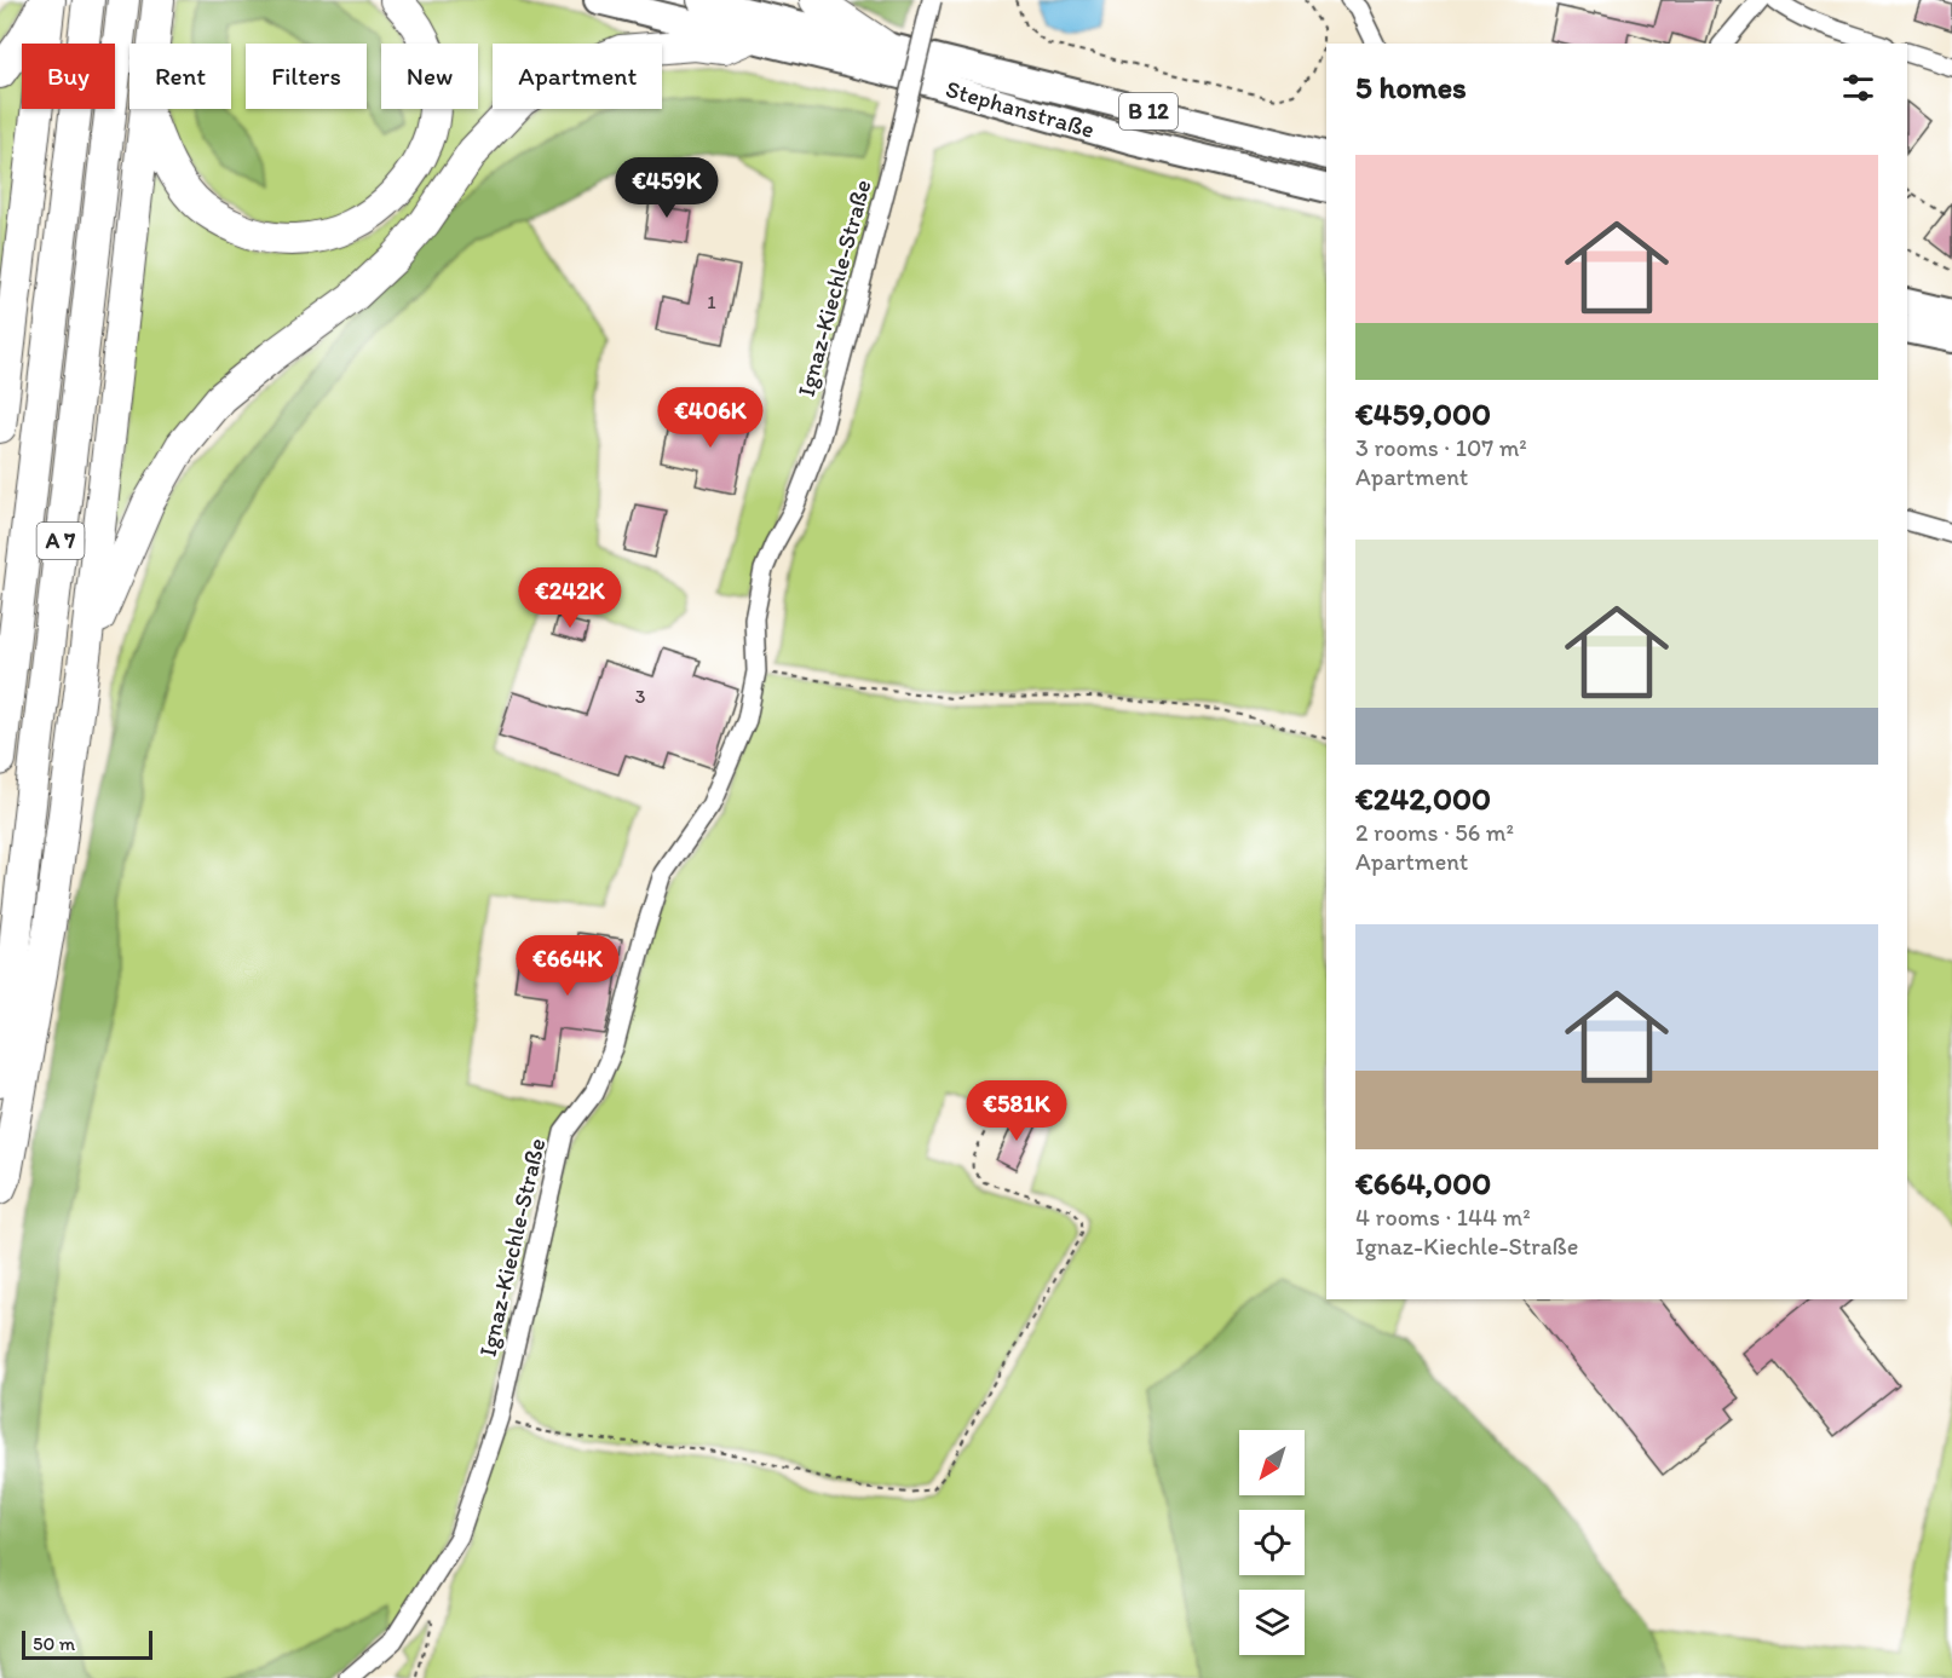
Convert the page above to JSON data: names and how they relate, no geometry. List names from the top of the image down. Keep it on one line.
{"streets":{"highway":["A 7"],"main road":["Stephanstraße","B 12"],"street":["Ignaz-Kiechle-Straße"]},"crossings":[["Stephanstraße","B 12"]],"house_numbers":["1","3"],"scale_bar":"50 m","north":"bottom left","page":{"chip":["Buy","Rent","Filters","New","Apartment"],"heading":"5 homes","list":[{"name":"€459,000","note":"3 rooms · 107 m² · Apartment"},{"name":"€242,000","note":"2 rooms · 56 m² · Apartment"},{"name":"€664,000","note":"4 rooms · 144 m² · Ignaz-Kiechle-Straße"}],"price":["€459K","€406K","€242K","€664K","€581K"],"scale":"50 m"}}
